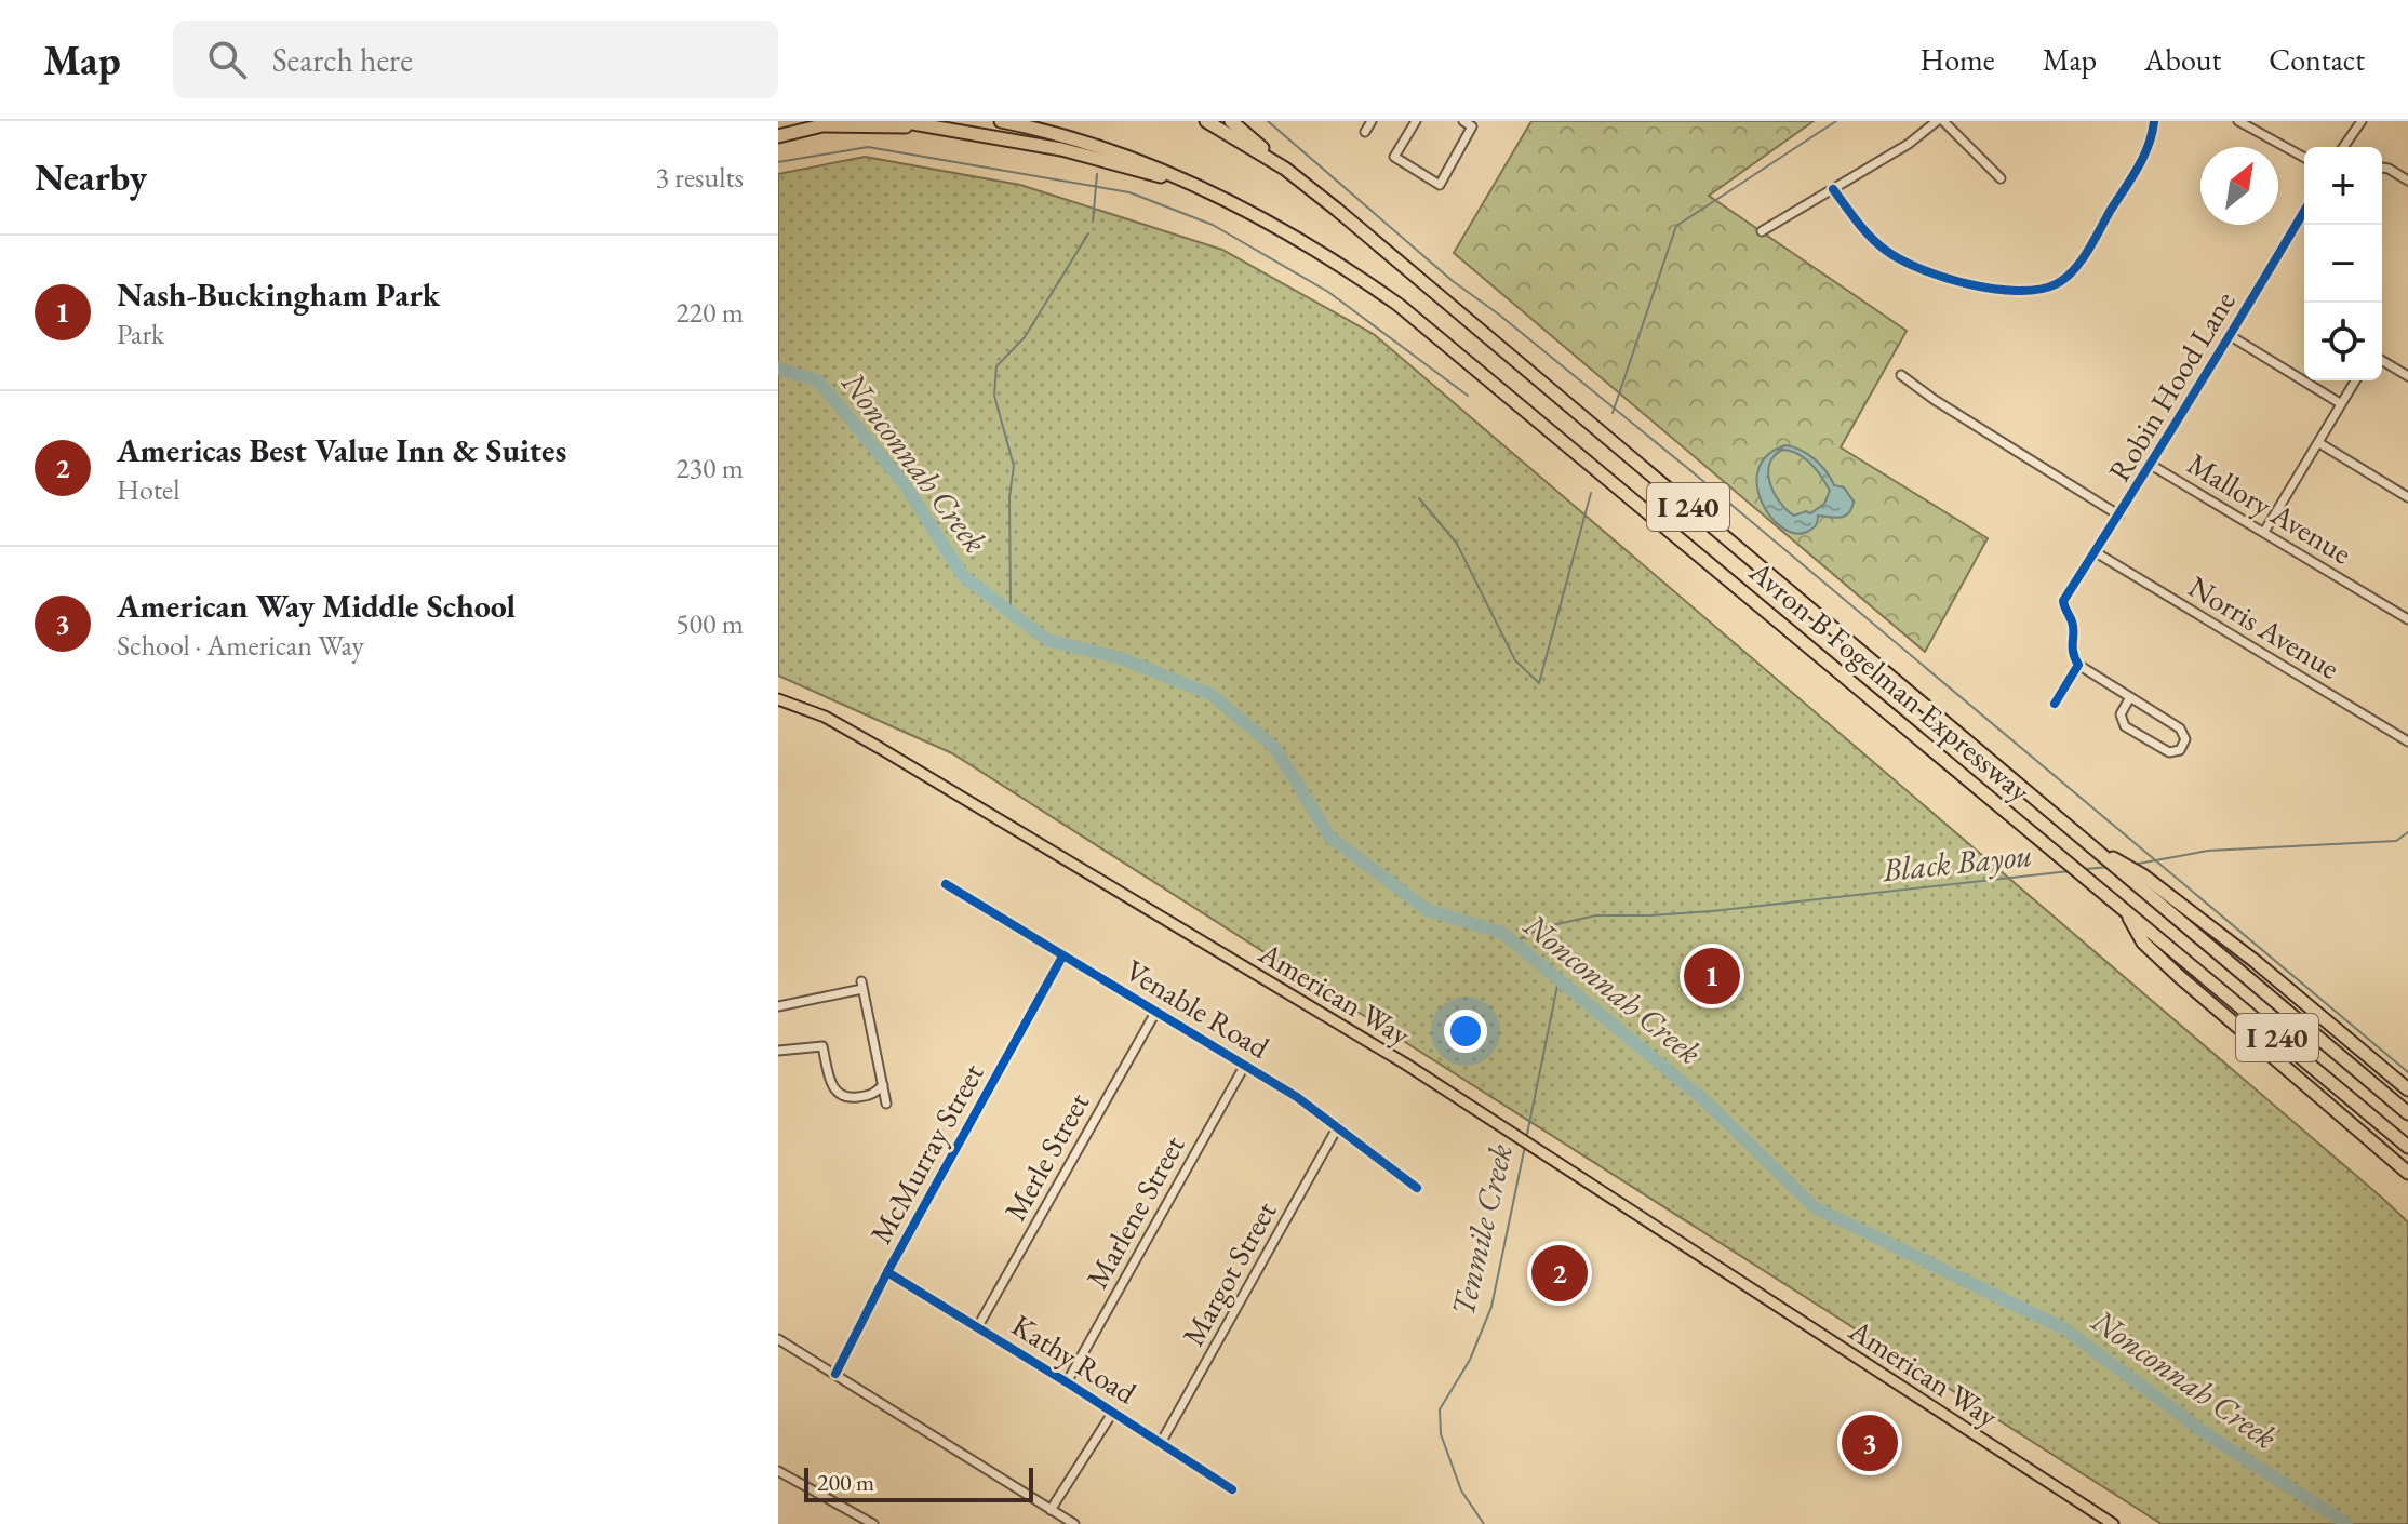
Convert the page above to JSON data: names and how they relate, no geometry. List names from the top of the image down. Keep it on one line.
{"streets":{"highway":["I 240","Avron B Fogelman Expressway"],"main road":["American Way"],"street":["Robin Hood Lane","Mallory Avenue","Norris Avenue","Venable Road","McMurray Street","Merle Street","Marlene Street","Margot Street","Kathy Road"]},"crossings":[["Robin Hood Lane","Mallory Avenue"],["Robin Hood Lane","Norris Avenue"],["Venable Road","McMurray Street"],["Venable Road","Merle Street"],["Venable Road","Marlene Street"],["Venable Road","Margot Street"],["McMurray Street","Kathy Road"],["Merle Street","Kathy Road"],["Marlene Street","Kathy Road"],["Margot Street","Kathy Road"]],"water":["Nonconnah Creek","Black Bayou","Tenmile Creek"],"scale_bar":"200 m","north":"top right","page":{"header":"Map","search":"Search here","nav":["Home","Map","About","Contact"],"heading":["Nearby","3 results"],"map_buttons":["+","−"],"list":[{"mark":"1","name":"Nash-Buckingham Park","note":"Park","value":"220 m"},{"mark":"2","name":"Americas Best Value Inn & Suites","note":"Hotel","value":"230 m"},{"mark":"3","name":"American Way Middle School","note":"School · American Way","value":"500 m"}],"pins":["1","2","3"],"scale":"200 m"}}
